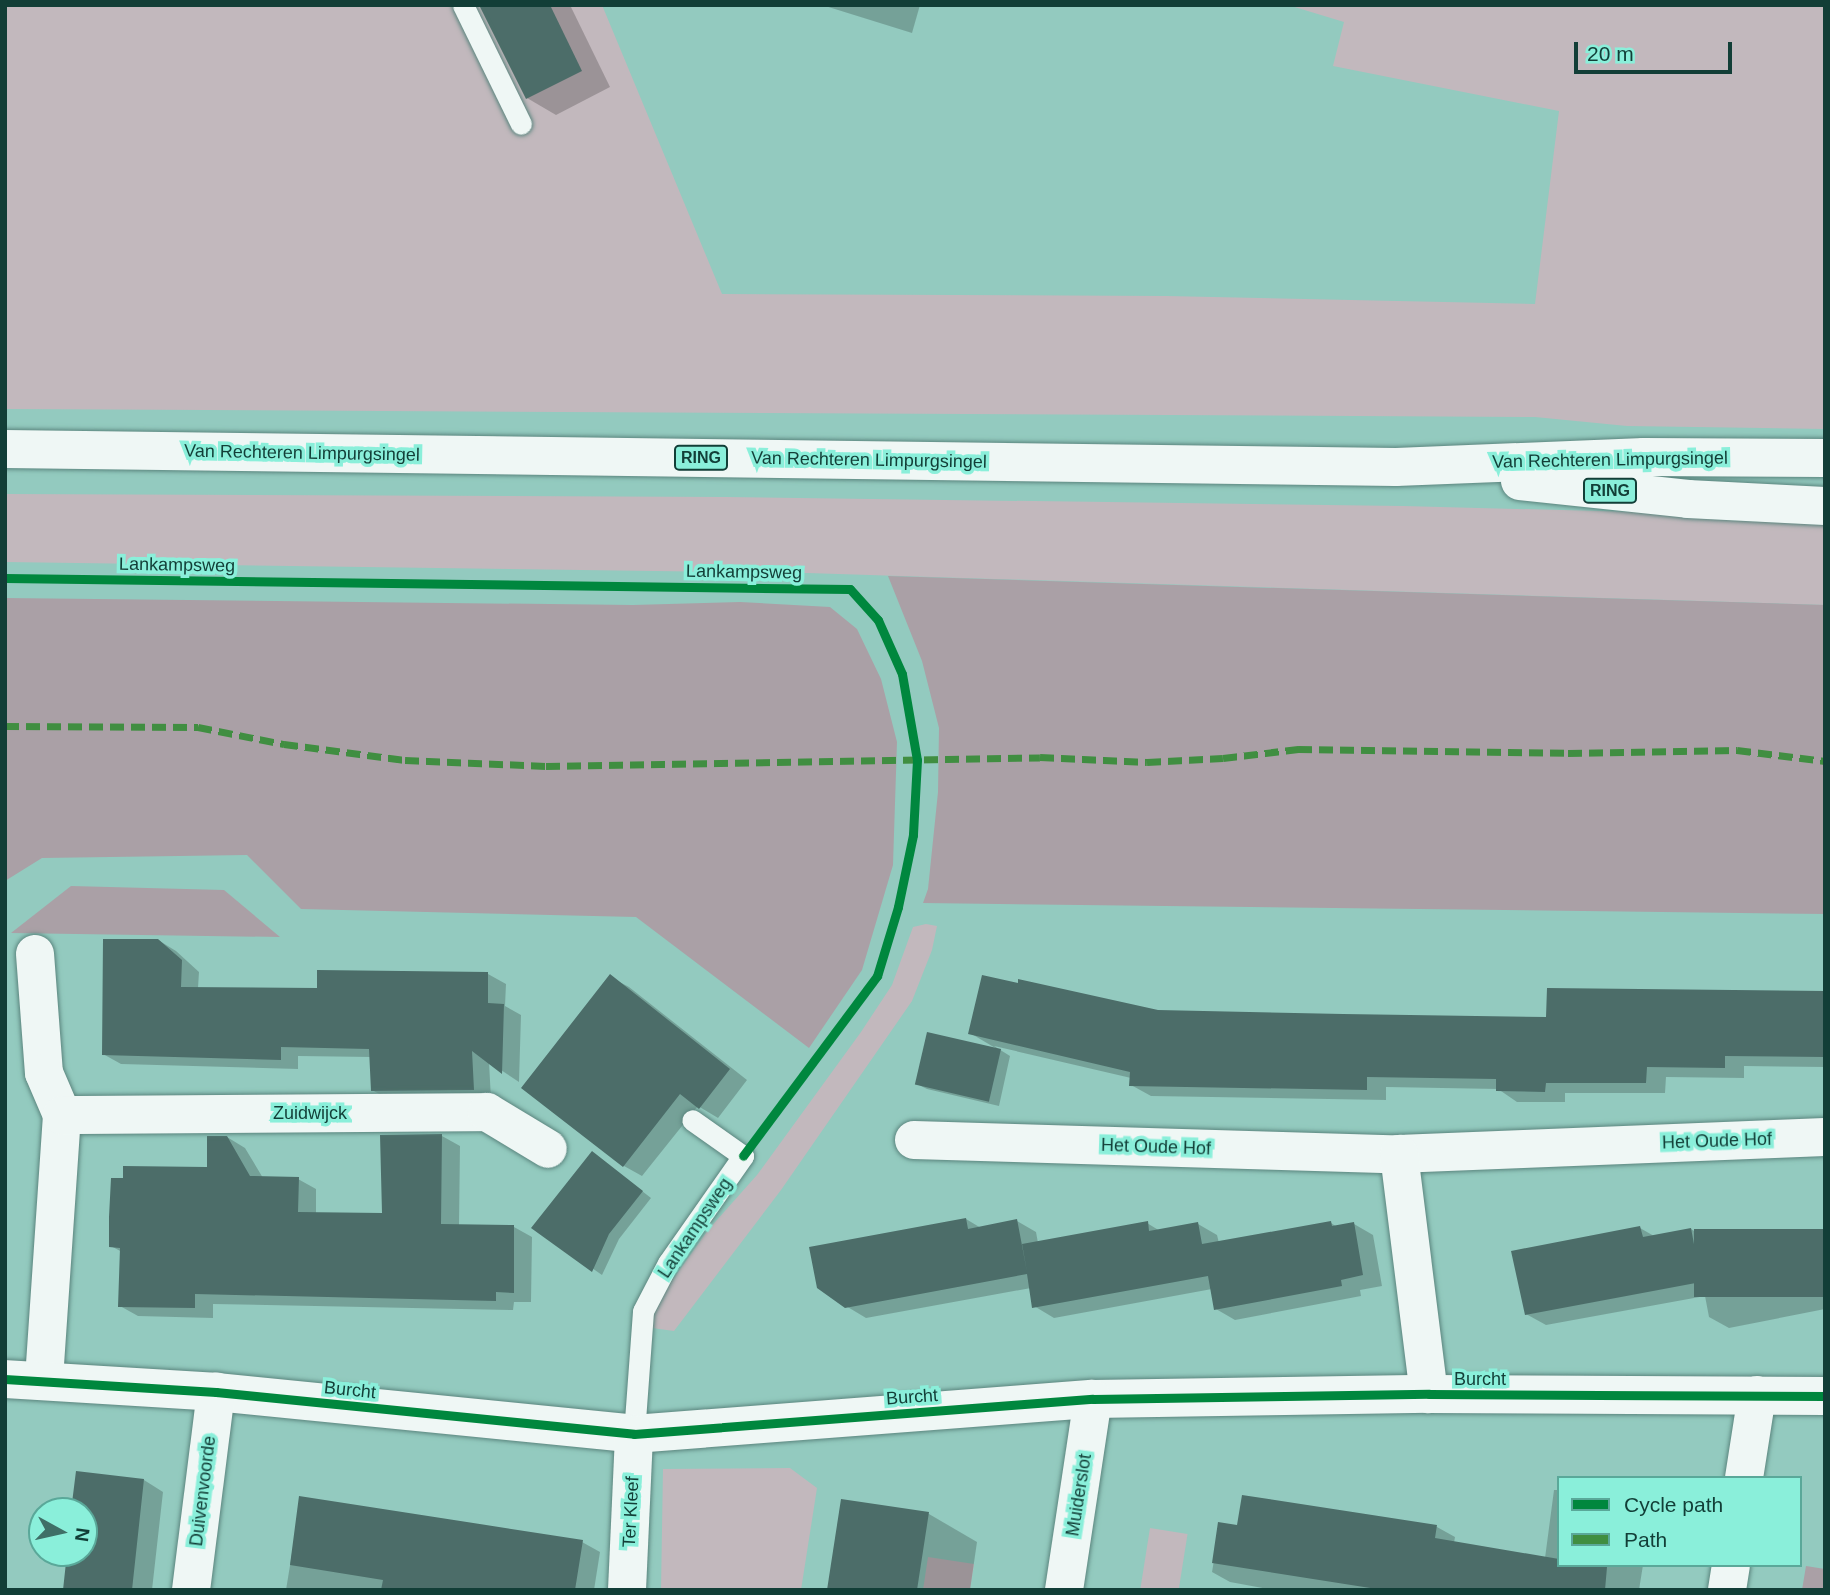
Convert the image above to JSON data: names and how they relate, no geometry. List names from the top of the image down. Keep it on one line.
{"streets":{"street":["Van Rechteren Limpurgsingel","RING","Zuidwijck","Het Oude Hof","Burcht","Duivenvoorde","Muiderslot","Ter Kleef"],"lane":["Lankampsweg"]},"crossings":[["Lankampsweg","Burcht"],["Lankampsweg","Ter Kleef"],["Burcht","Duivenvoorde"],["Burcht","Muiderslot"],["Burcht","Ter Kleef"]],"legend":["Cycle path","Path"],"scale_bar":"20 m","north":"right"}
